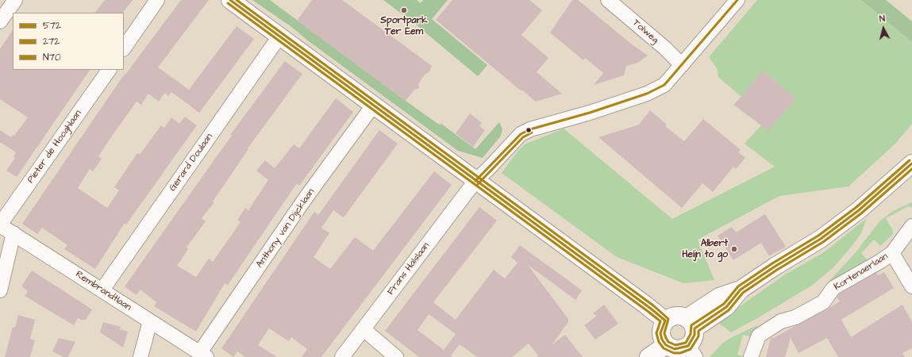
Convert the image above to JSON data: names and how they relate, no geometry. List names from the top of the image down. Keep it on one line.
{"streets":{"street":["Tolweg","Pieter de Hooghlaan","Gerard Doulaan","Anthony van Dijcklaan","Frans Halslaan","Kortenaerlaan","Rembrandtlaan"]},"crossings":[["Pieter de Hooghlaan","Rembrandtlaan"],["Gerard Doulaan","Rembrandtlaan"],["Anthony van Dijcklaan","Rembrandtlaan"]],"places":["Sportpark Ter Eem","Albert Heijn to go"],"lines":["transit line 572","transit line N70","transit line 272"],"legend":["572","272","N70"],"north":"top"}
